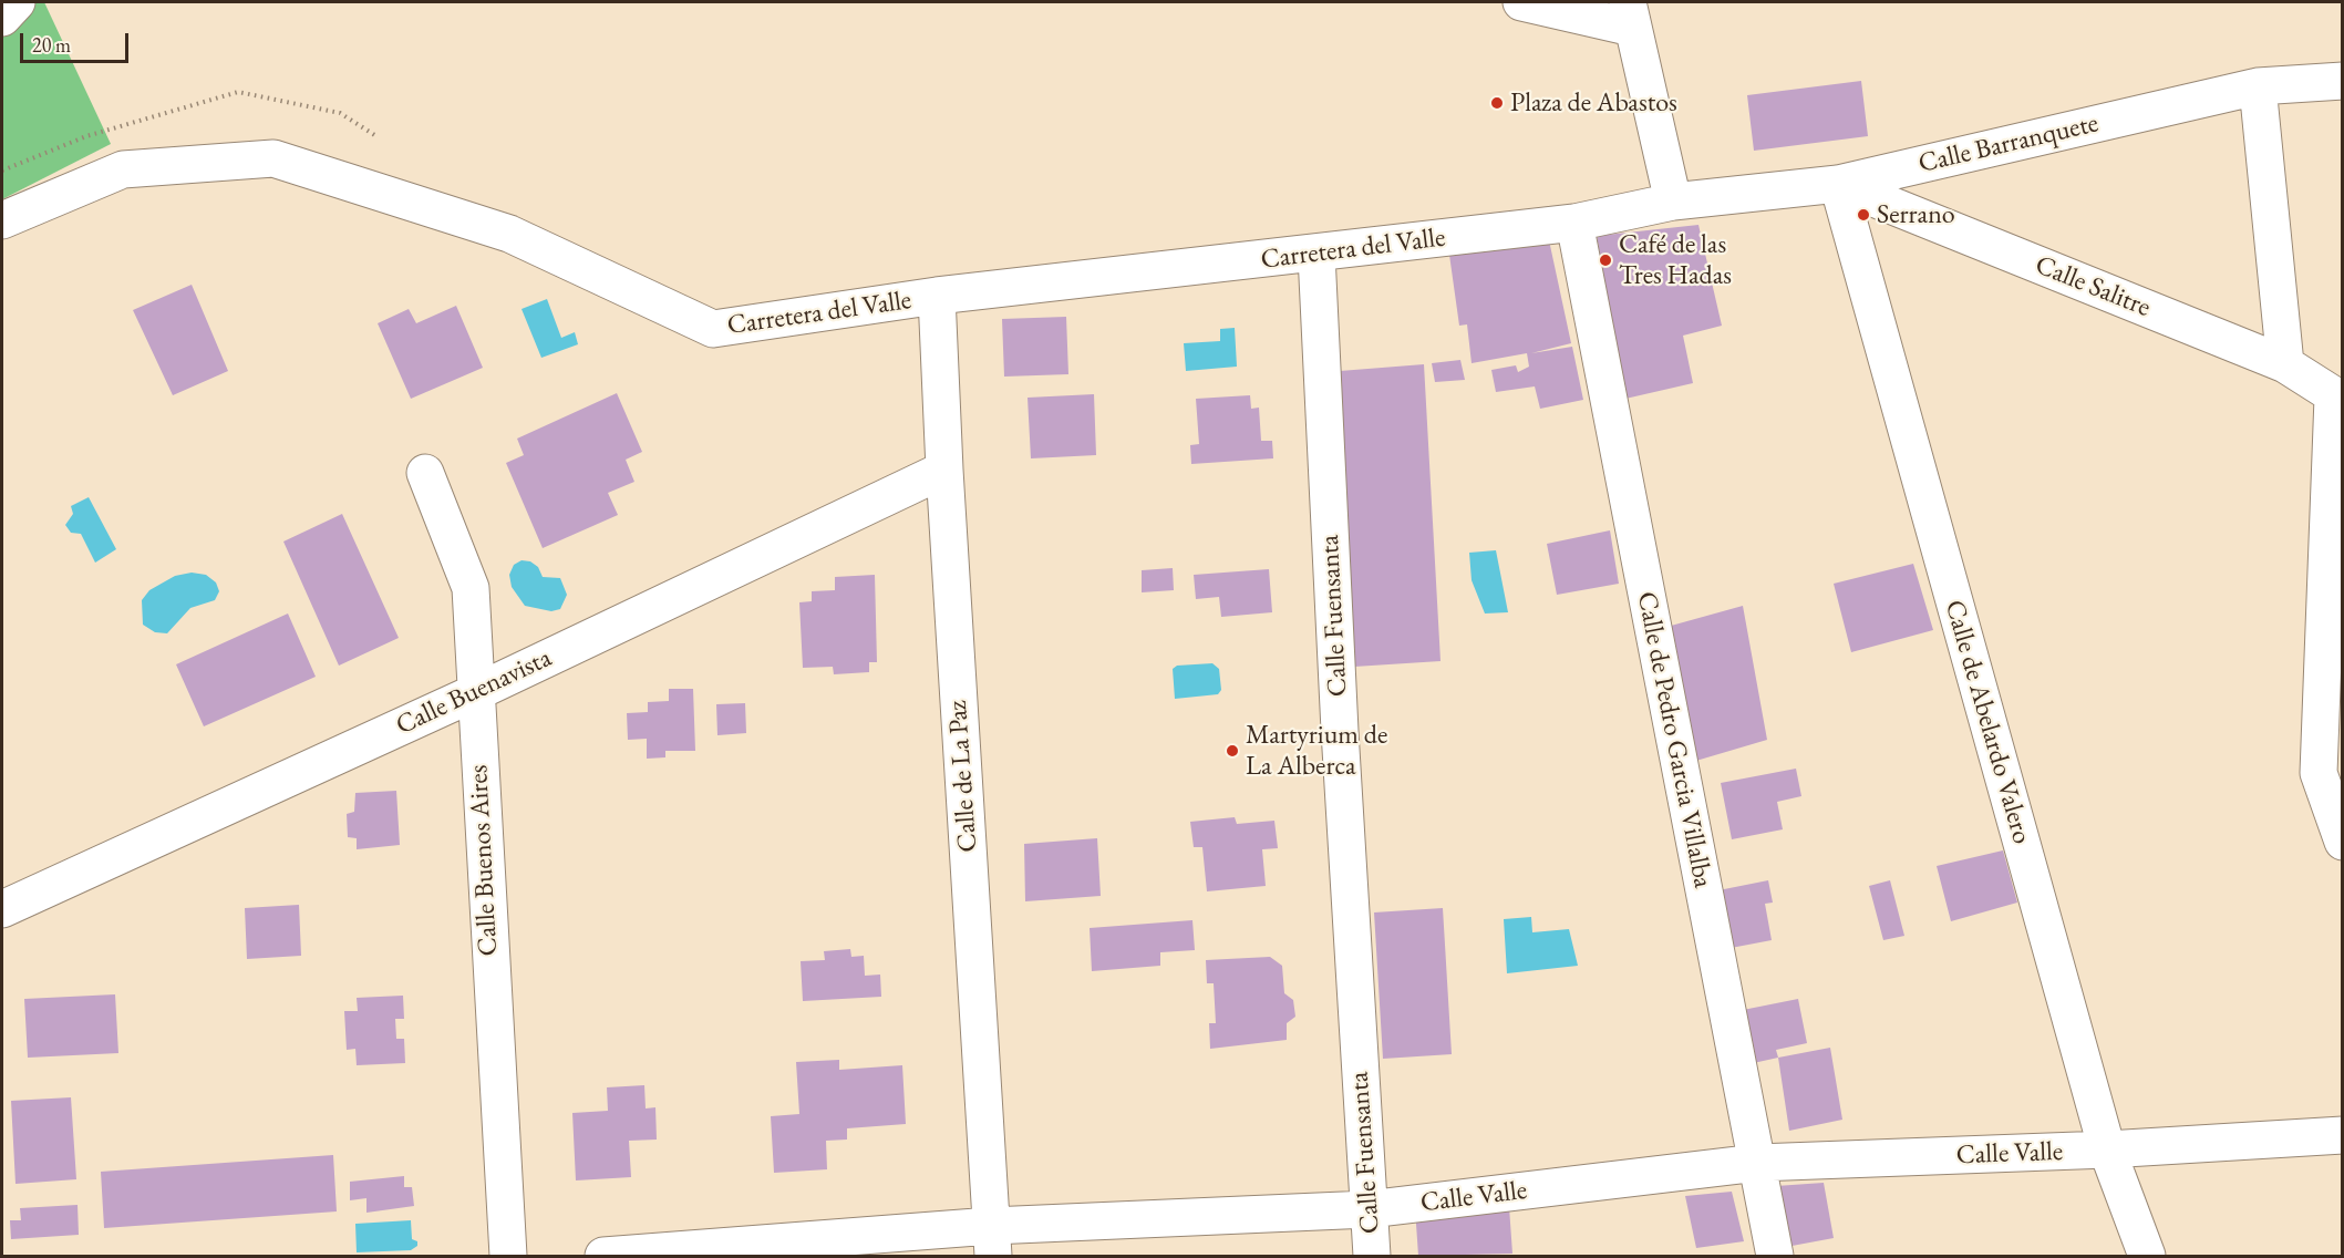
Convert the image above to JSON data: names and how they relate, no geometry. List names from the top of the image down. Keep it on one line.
{"streets":{"street":["Calle Barranquete","Carretera del Valle","Calle Salitre","Calle Fuensanta","Calle Buenavista","Calle de Abelardo Valero","Calle de Pedro Garcia Villalba","Calle de La Paz","Calle Buenos Aires","Calle Valle"]},"crossings":[["Calle Barranquete","Carretera del Valle"],["Calle Barranquete","Calle Salitre"],["Calle Barranquete","Calle de Abelardo Valero"],["Carretera del Valle","Calle Fuensanta"],["Carretera del Valle","Calle de Pedro Garcia Villalba"],["Carretera del Valle","Calle de La Paz"],["Calle Salitre","Calle de Abelardo Valero"],["Calle Fuensanta","Calle Valle"],["Calle Buenavista","Calle de La Paz"],["Calle Buenavista","Calle Buenos Aires"],["Calle de Abelardo Valero","Calle Valle"],["Calle de Pedro Garcia Villalba","Calle Valle"],["Calle de La Paz","Calle Valle"]],"places":["Plaza de Abastos","Serrano","Café de las Tres Hadas","Martyrium de La Alberca"],"scale_bar":"20 m"}
